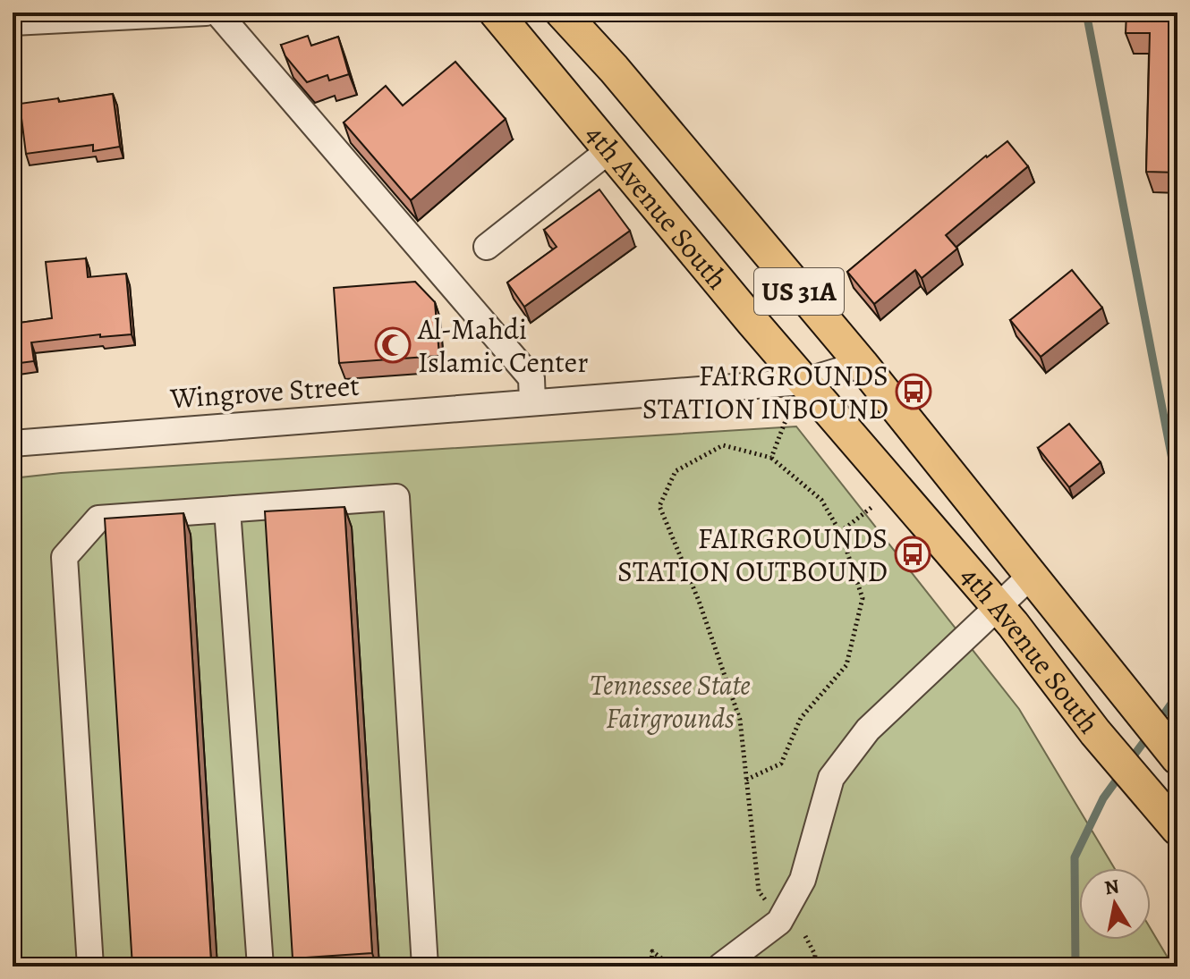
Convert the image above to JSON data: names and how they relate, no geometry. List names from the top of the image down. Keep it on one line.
{"streets":{"main road":["4th Avenue South","US 31A"],"street":["Wingrove Street"]},"crossings":[["4th Avenue South","Wingrove Street"]],"parks":["Tennessee State Fairgrounds"],"places":{"mosque":["Al-Mahdi Islamic Center"],"bus stop":["FAIRGROUNDS STATION INBOUND","FAIRGROUNDS STATION OUTBOUND"]},"north":"top"}
